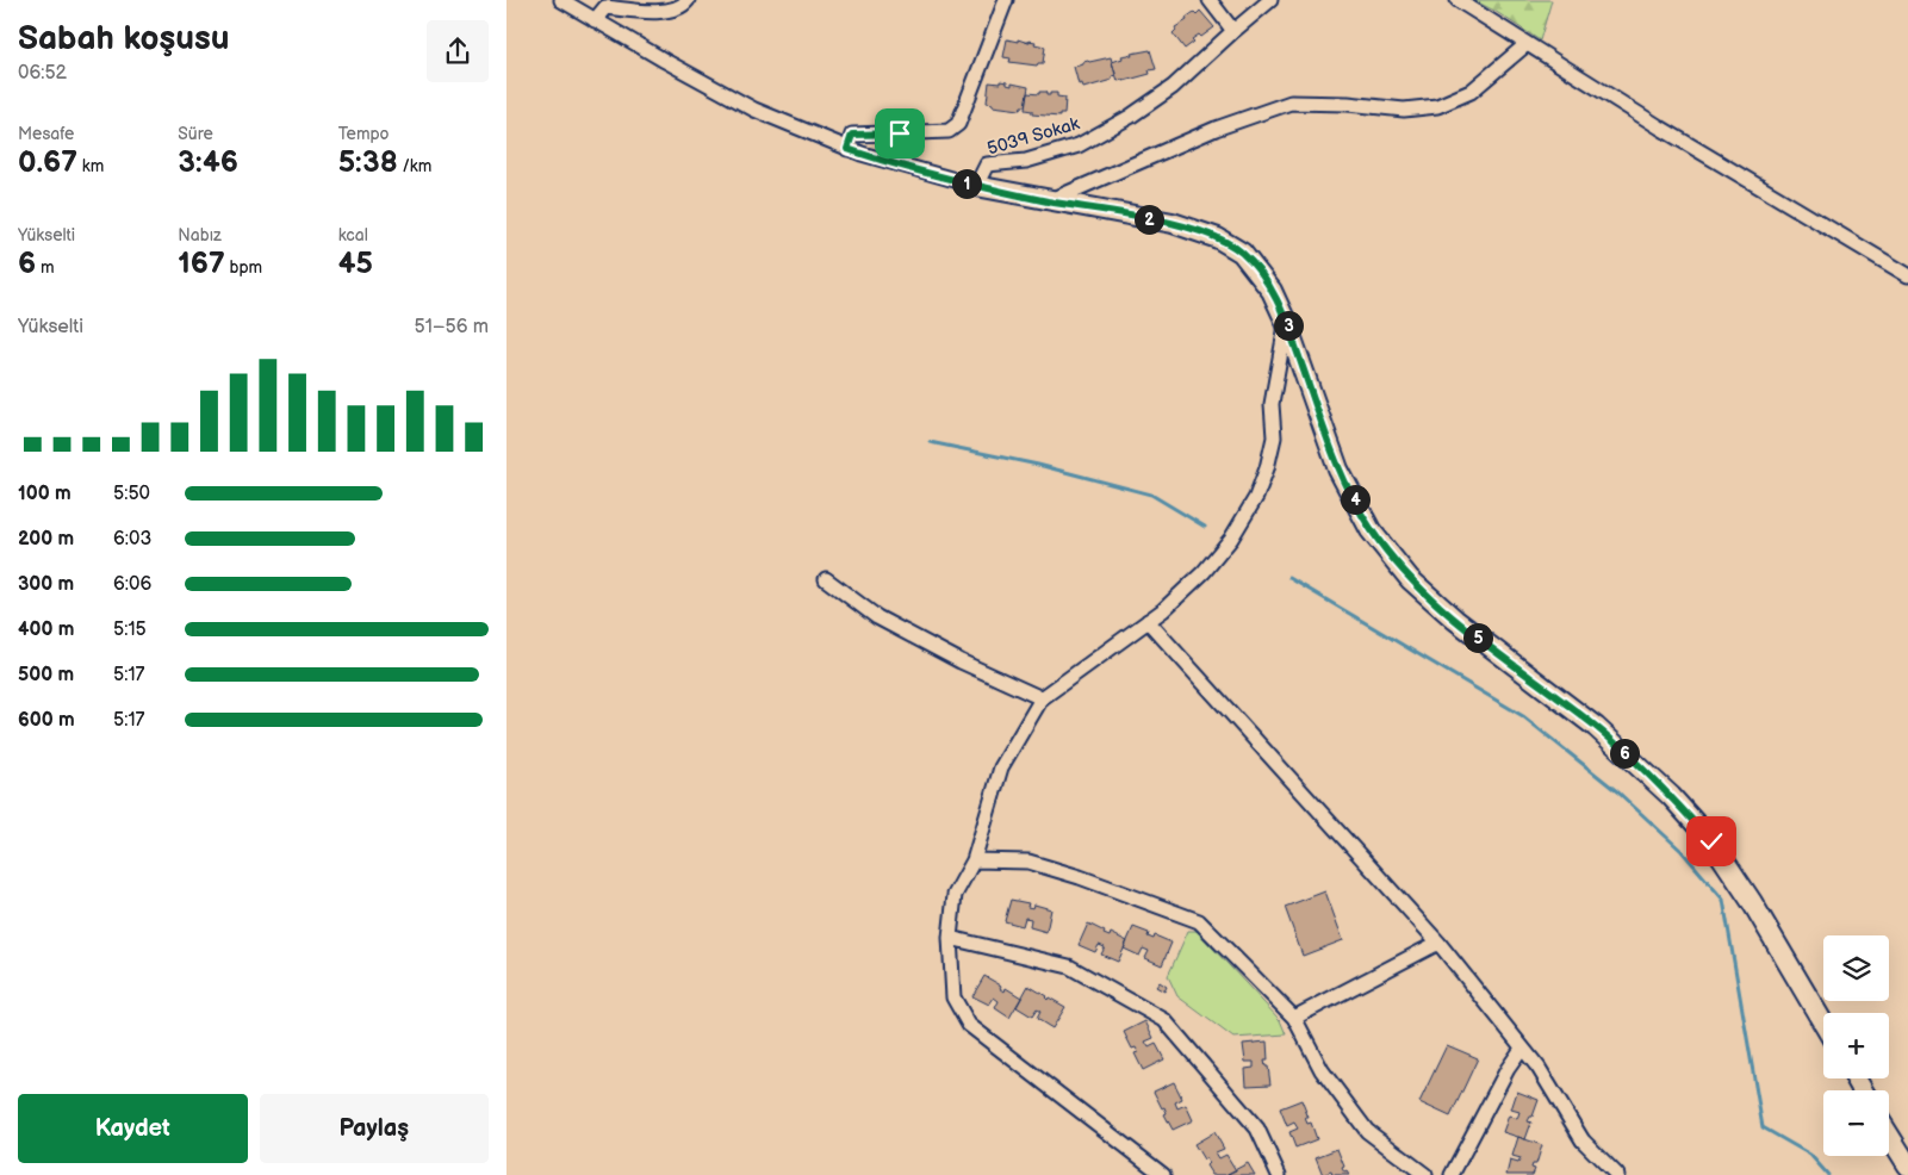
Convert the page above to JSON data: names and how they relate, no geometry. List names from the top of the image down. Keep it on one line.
{"streets":{"street":["5039 Sokak"]},"page":{"heading":["Sabah koşusu","06:52"],"stats":[["Mesafe","0.67 km"],["Süre","3:46"],["Tempo","5:38 /km"],["Yükselti","6 m"],["Nabız","167 bpm"],["kcal","45"]],"pins":["1","2","3","4","5","6"],"chart":["Yükselti","51–56 m"],"list":[{"name":"100 m","note":"5:50"},{"name":"200 m","note":"6:03"},{"name":"300 m","note":"6:06"},{"name":"400 m","note":"5:15"},{"name":"500 m","note":"5:17"},{"name":"600 m","note":"5:17"}],"map_buttons":["+","−"],"buttons":["Kaydet","Paylaş"]}}
